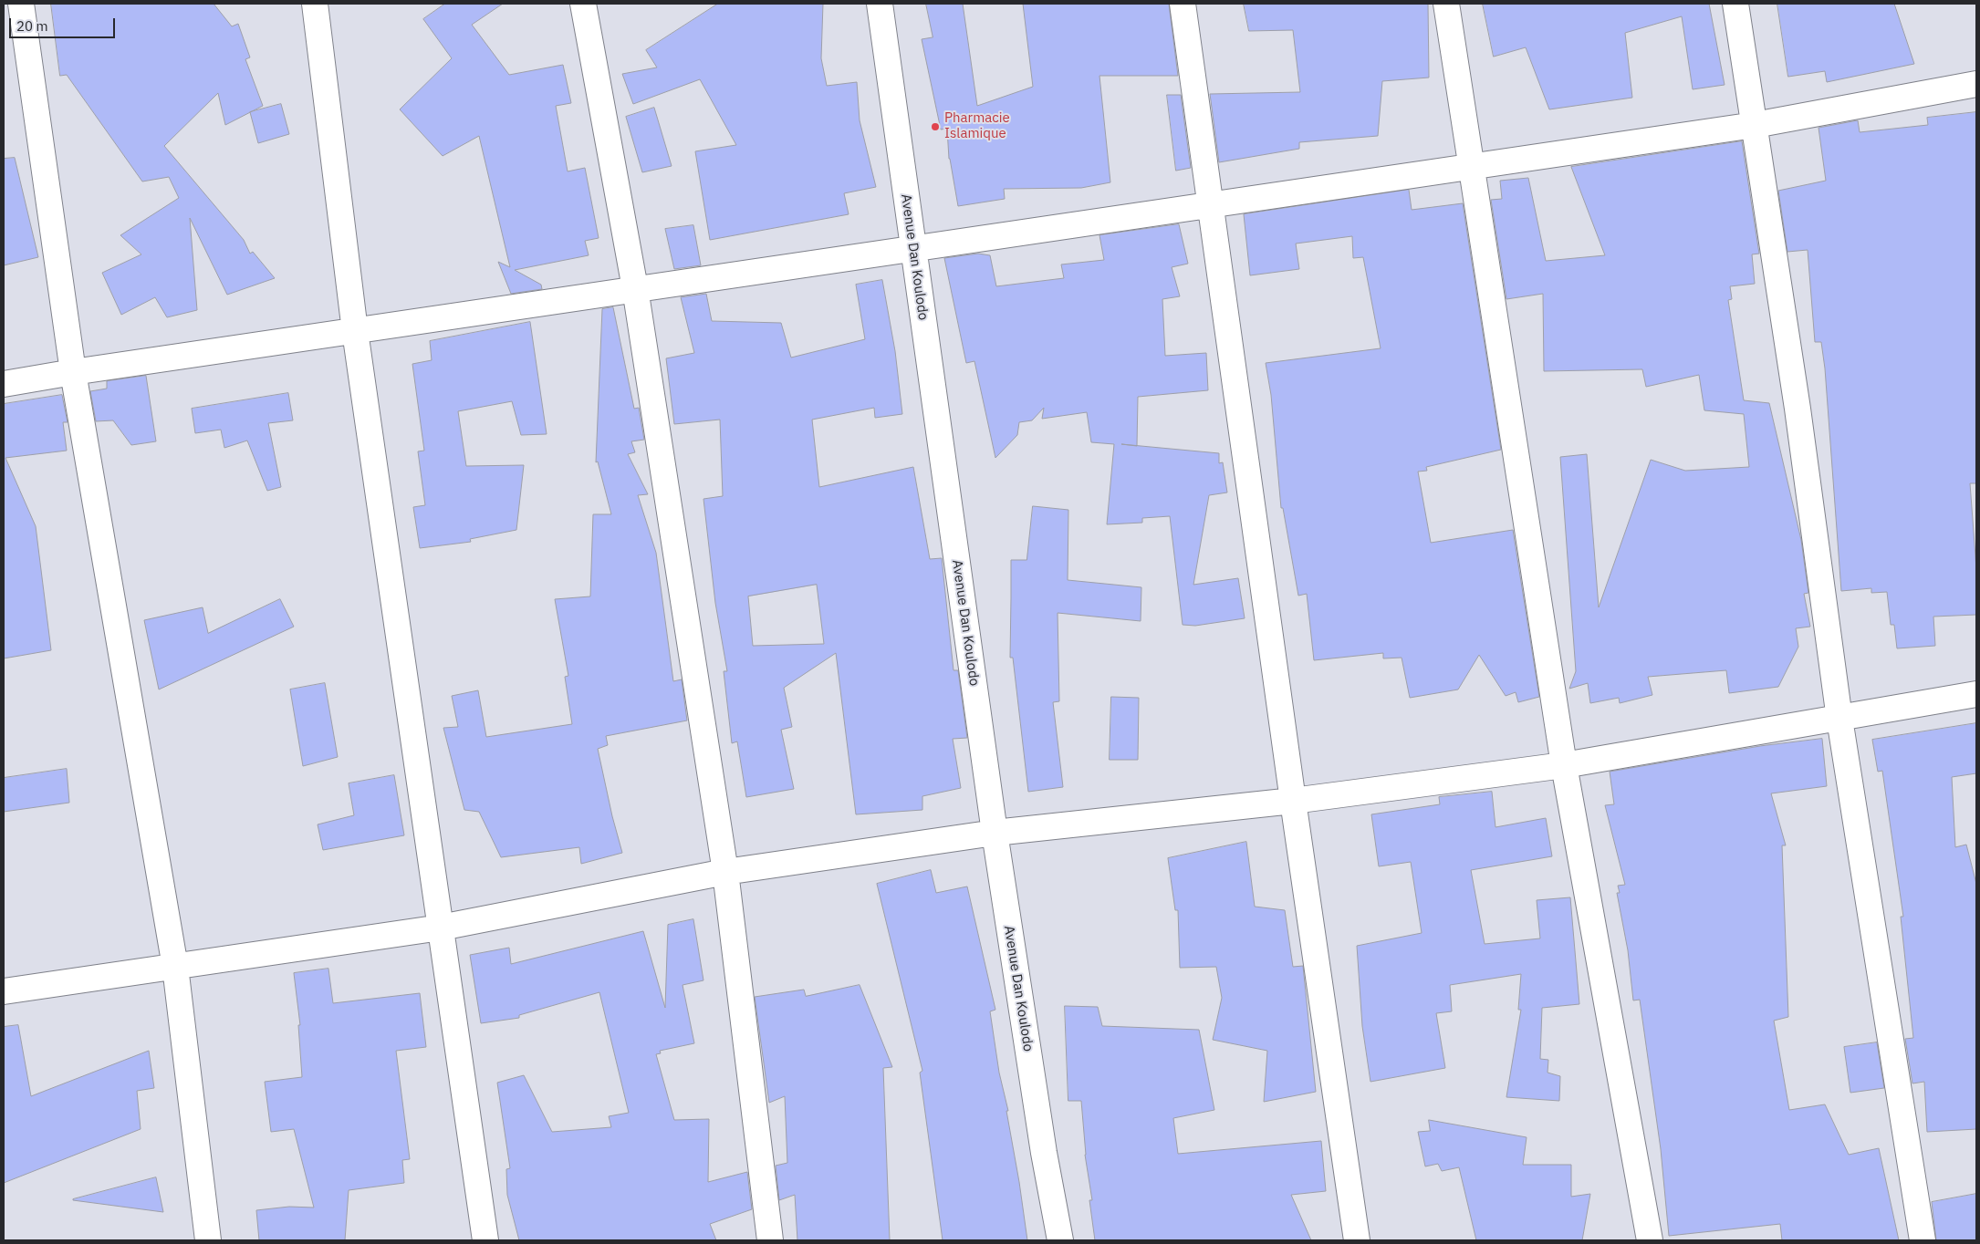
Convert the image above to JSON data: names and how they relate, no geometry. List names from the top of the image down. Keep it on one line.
{"streets":{"street":["Avenue Dan Koulodo"]},"places":["Pharmacie Islamique"],"scale_bar":"20 m"}
